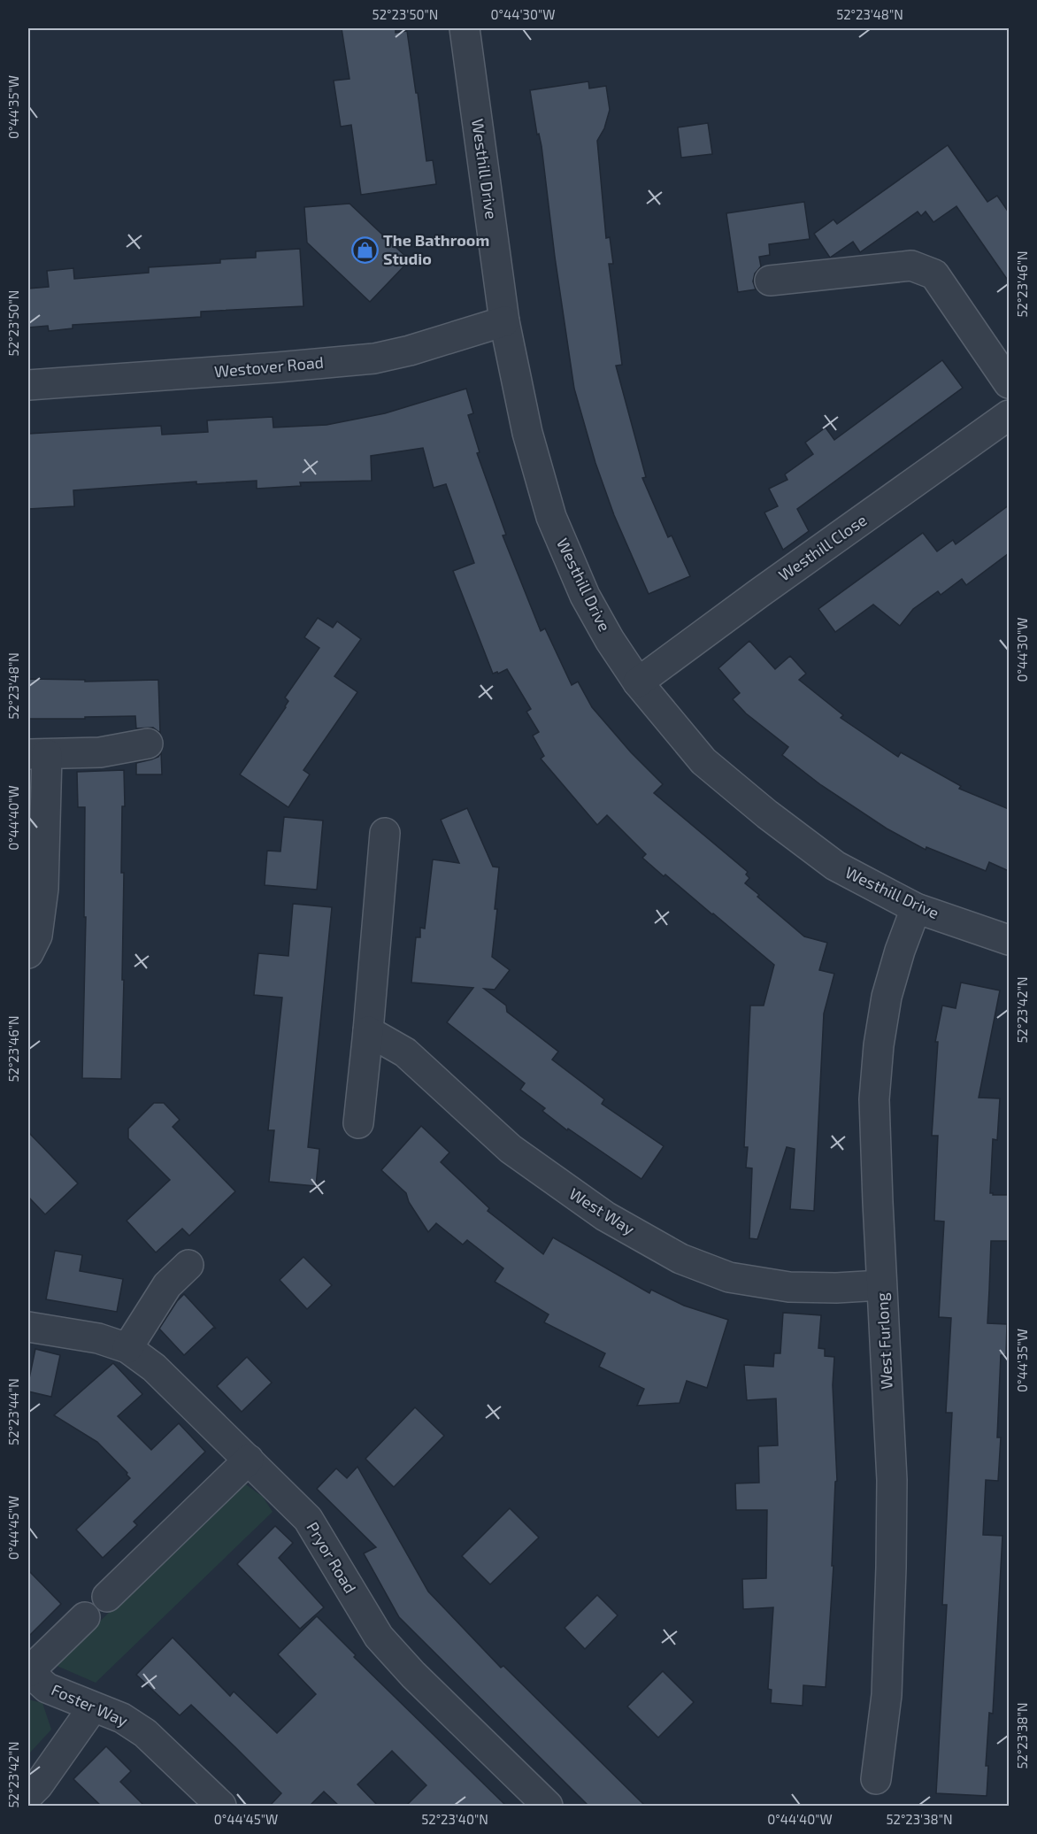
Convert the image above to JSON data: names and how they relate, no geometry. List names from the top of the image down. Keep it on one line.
{"streets":{"street":["Westhill Drive","Westover Road","Westhill Close","West Way","West Furlong","Pryor Road","Foster Way"]},"crossings":[["Westhill Drive","Westover Road"],["Westhill Drive","Westhill Close"],["Westhill Drive","West Furlong"],["West Way","West Furlong"]],"places":{"shop":["The Bathroom Studio"]},"coordinates":["52°23'50\"N","0°44'30\"W","52°23'48\"N","0°44'35\"W","52°23'46\"N","0°44'40\"W","52°23'42\"N","52°23'44\"N","0°44'45\"W","52°23'38\"N","52°23'40\"N"]}
